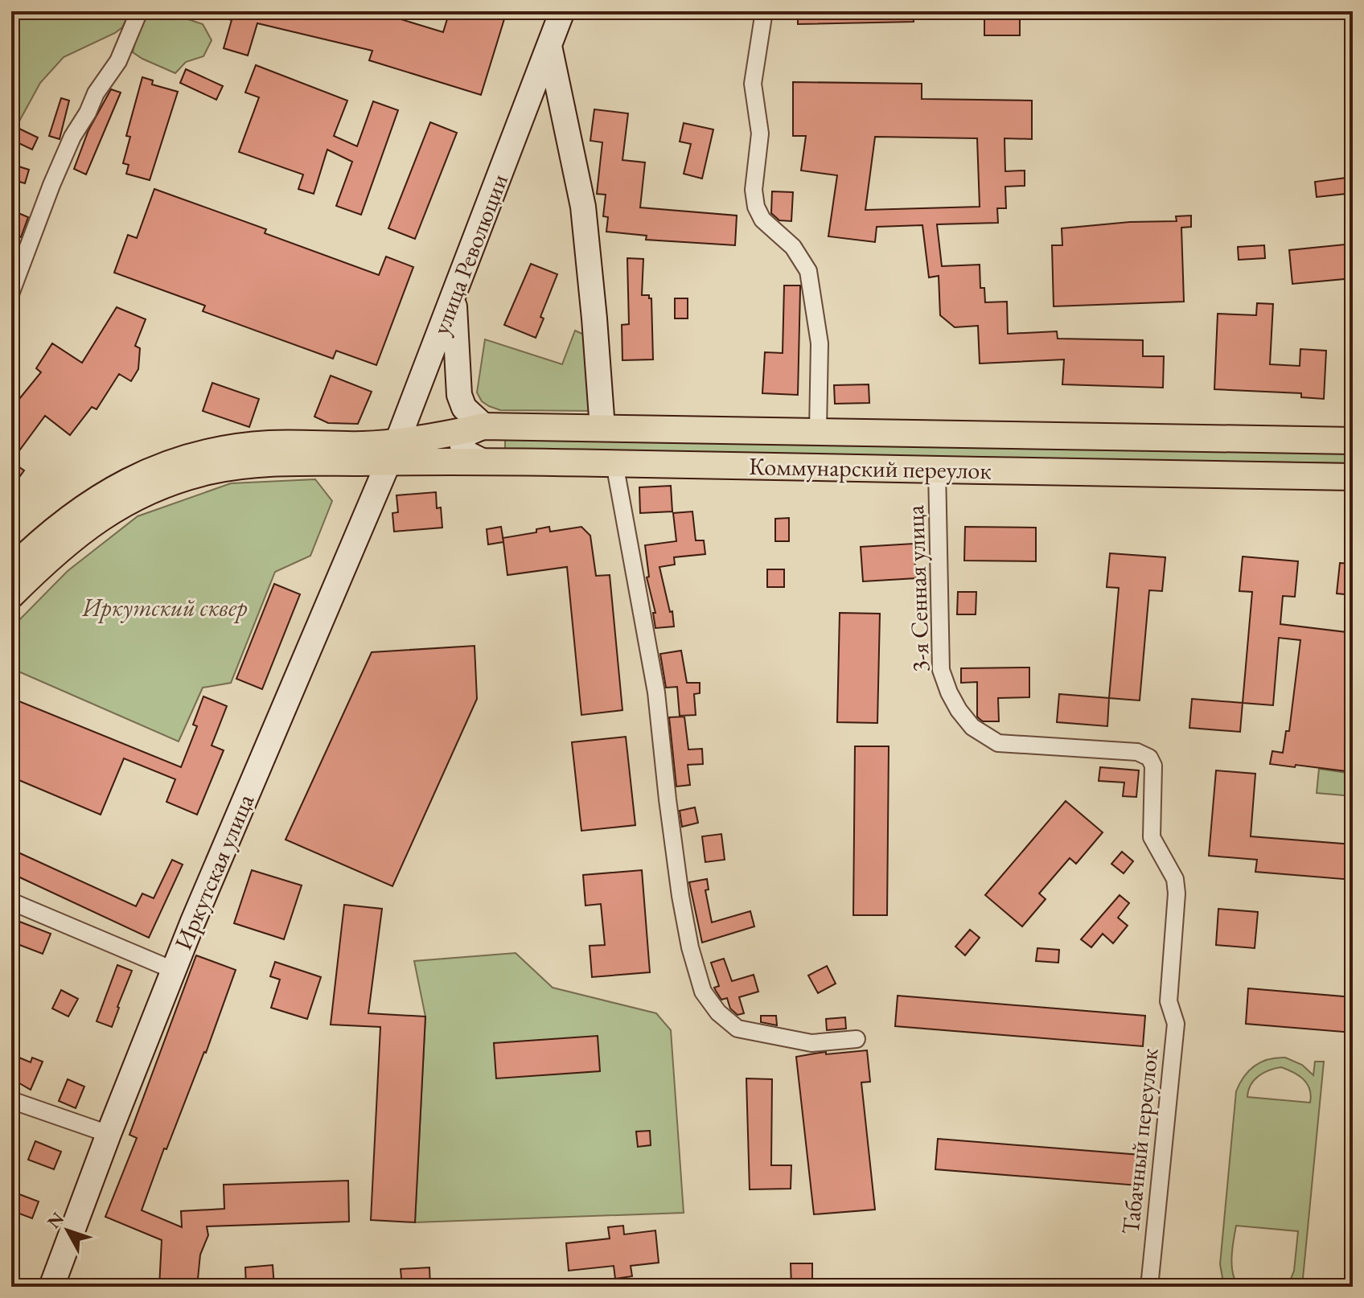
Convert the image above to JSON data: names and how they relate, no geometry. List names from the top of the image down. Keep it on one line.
{"streets":{"main road":["улица Революции","Коммунарский переулок","Иркутская улица"],"street":["3-я Сенная улица","Табачный переулок"]},"crossings":[["улица Революции","Коммунарский переулок"],["улица Революции","Иркутская улица"],["Коммунарский переулок","3-я Сенная улица"],["Коммунарский переулок","Иркутская улица"],["3-я Сенная улица","Табачный переулок"]],"parks":["Иркутский сквер"],"north":"top left"}
